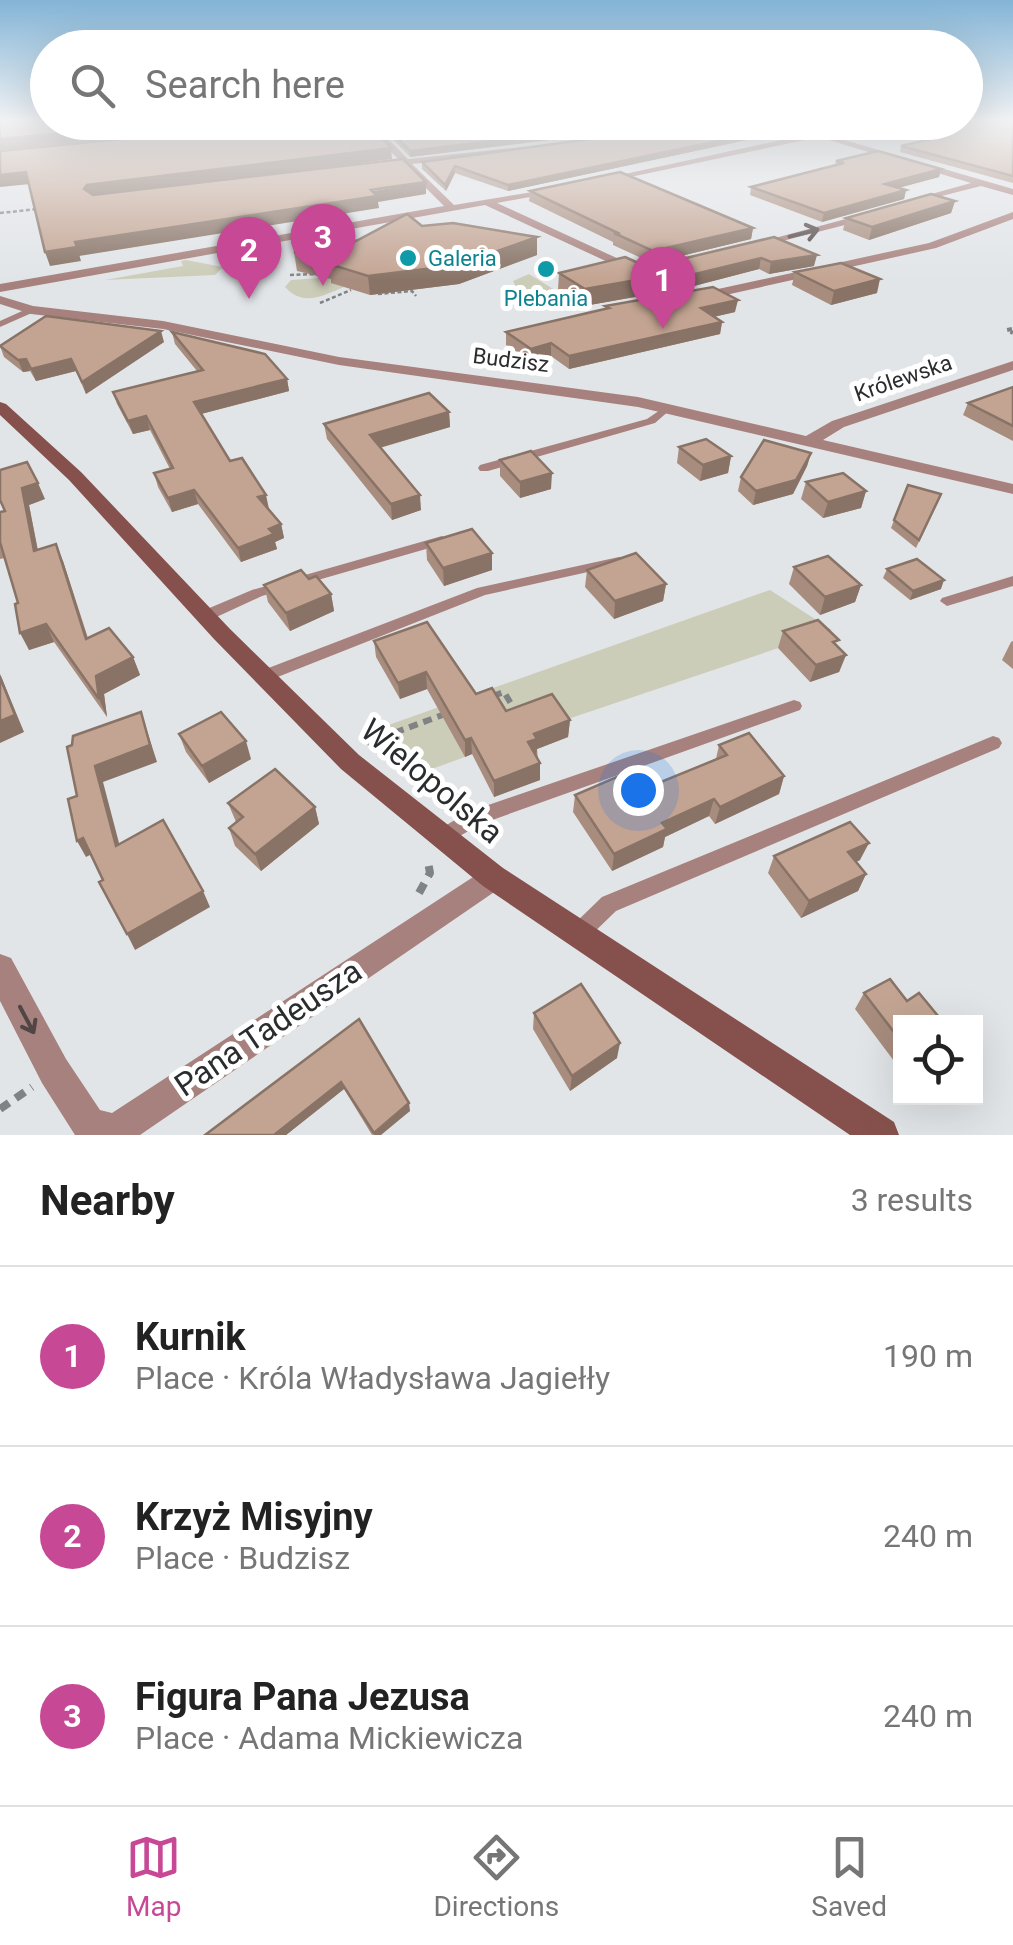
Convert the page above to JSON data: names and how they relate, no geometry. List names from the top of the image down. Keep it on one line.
{"streets":{"street":["Budzisz","Królewska","Wielopolska","Pana Tadeusza"]},"crossings":[["Budzisz","Królewska"],["Wielopolska","Pana Tadeusza"]],"places":["Galeria","Plebania"],"page":{"search":"Search here","pins":["3","2","1"],"heading":["Nearby","3 results"],"list":[{"mark":"1","name":"Kurnik","note":"Place · Króla Władysława Jagiełły","value":"190 m"},{"mark":"2","name":"Krzyż Misyjny","note":"Place · Budzisz","value":"240 m"},{"mark":"3","name":"Figura Pana Jezusa","note":"Place · Adama Mickiewicza","value":"240 m"}],"nav":["Map","Directions","Saved"]}}
